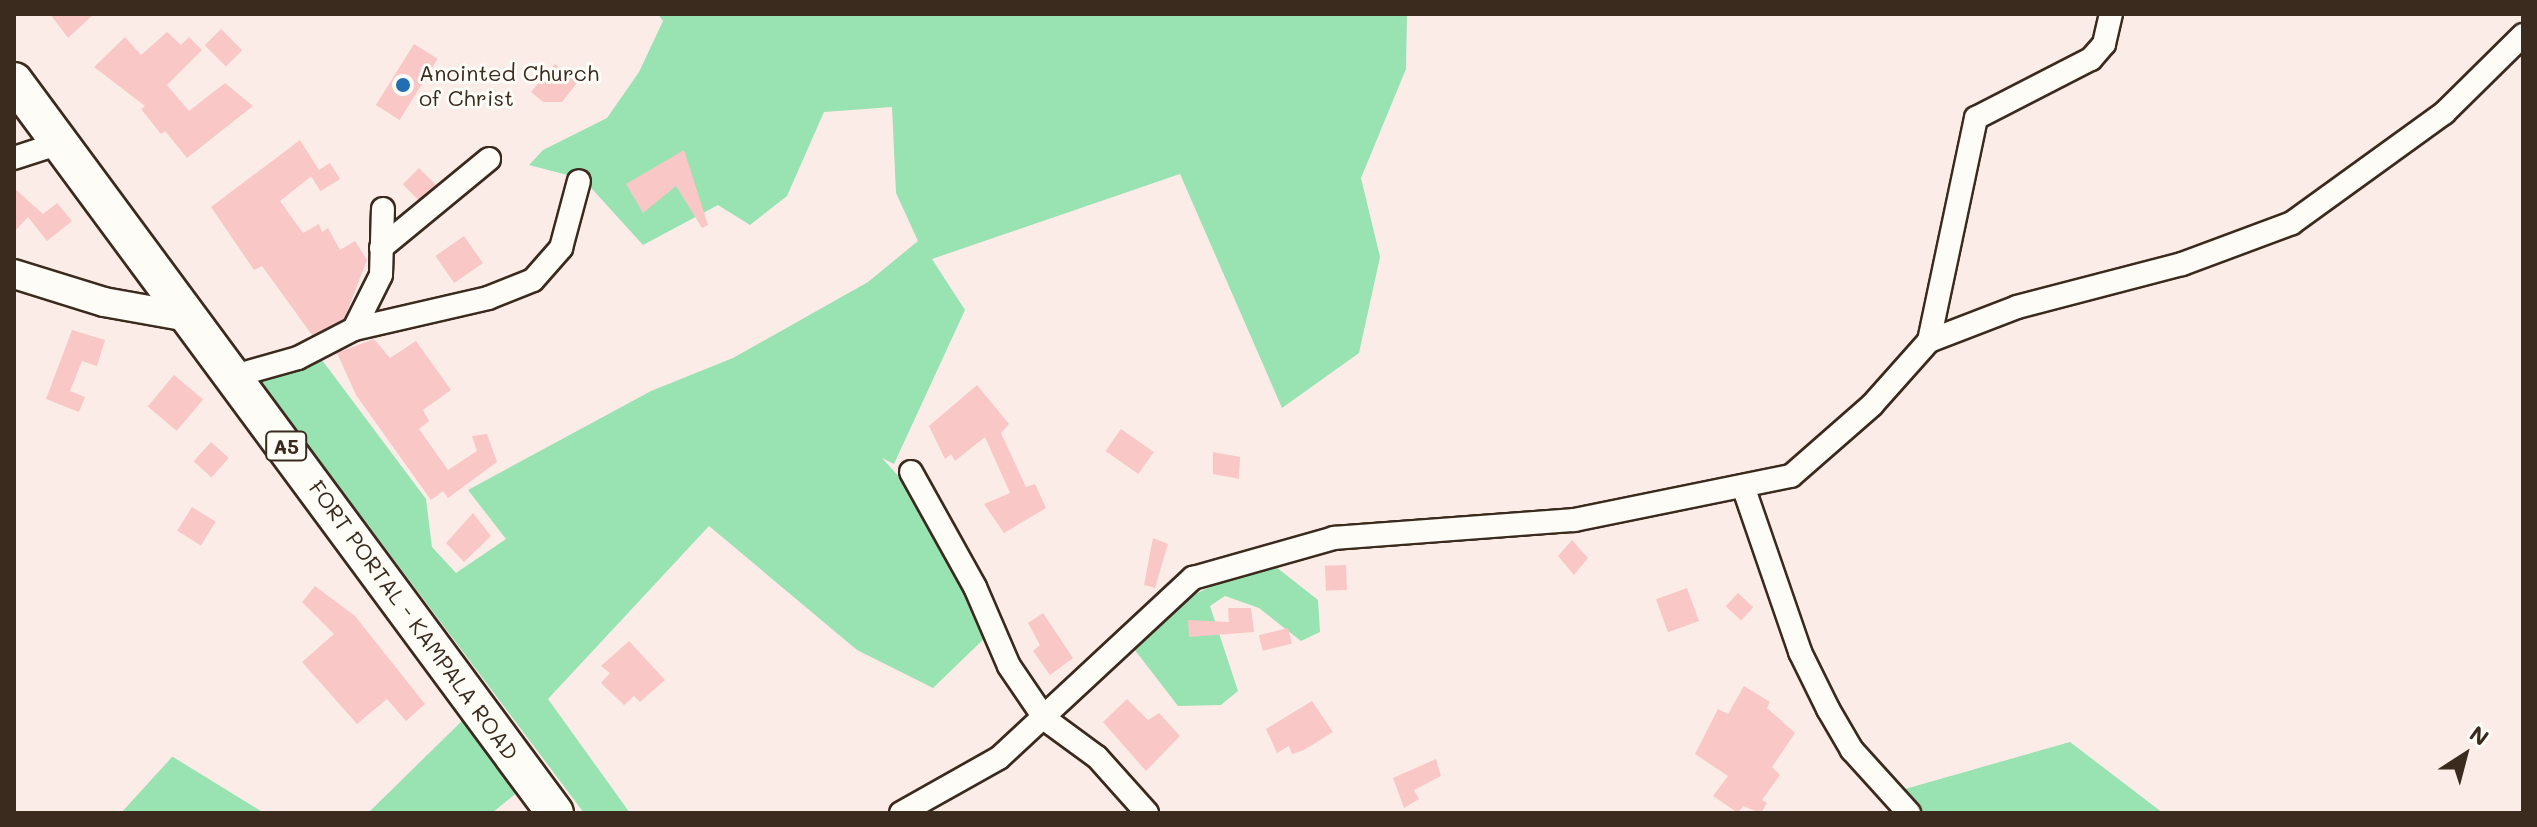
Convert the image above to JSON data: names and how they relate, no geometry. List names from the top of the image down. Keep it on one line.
{"streets":{"highway":["A5","FORT PORTAL - KAMPALA ROAD"]},"places":["Anointed Church of Christ"],"north":"top right"}
